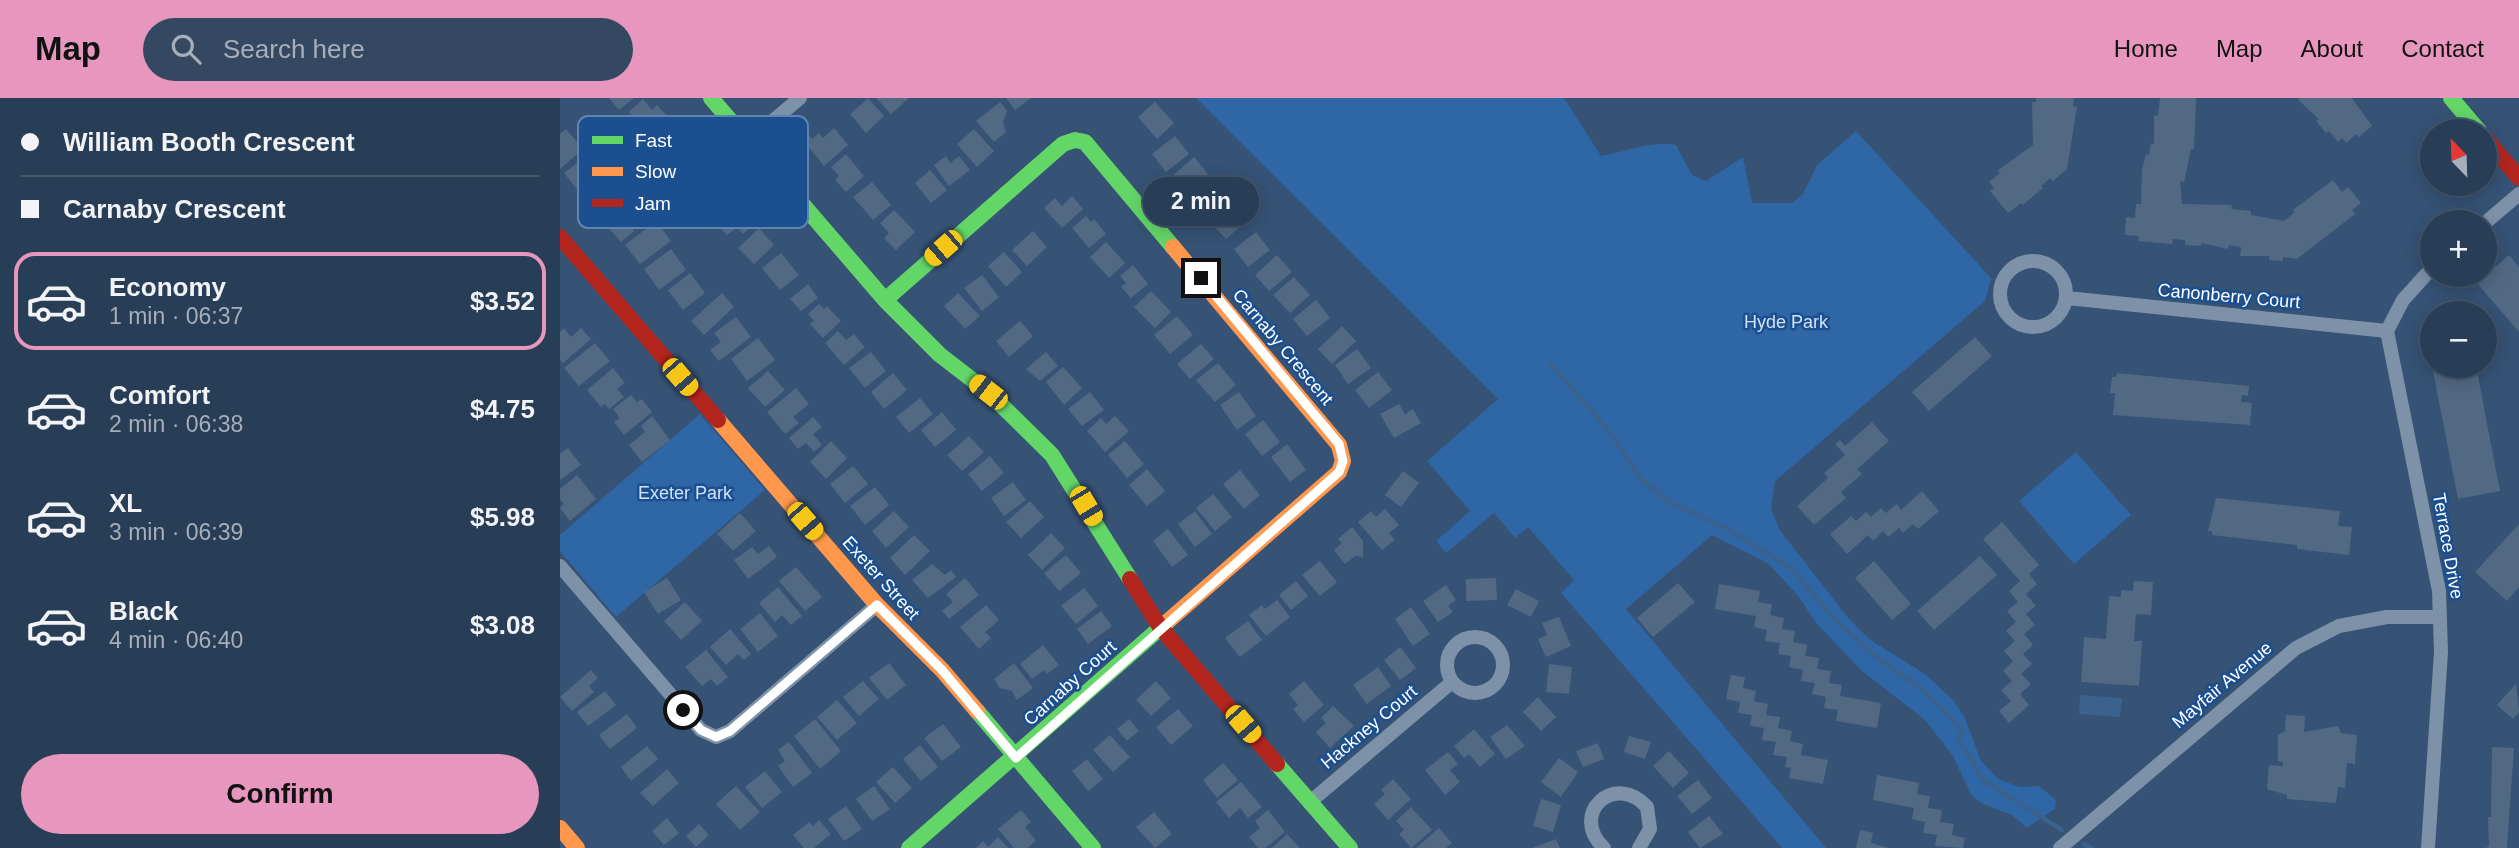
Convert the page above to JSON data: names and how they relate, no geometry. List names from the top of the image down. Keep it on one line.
{"streets":{"street":["Canonberry Court","Carnaby Crescent","Terrace Drive","Exeter Street","Carnaby Court","Mayfair Avenue","Hackney Court"]},"crossings":[["Canonberry Court","Terrace Drive"],["Carnaby Crescent","Carnaby Court"],["Terrace Drive","Mayfair Avenue"],["Exeter Street","Carnaby Court"]],"parks":["Hyde Park","Exeter Park"],"legend":["Fast","Slow","Jam"],"north":"top left","page":{"header":"Map","search":"Search here","nav":["Home","Map","About","Contact"],"banner":["William Booth Crescent","Carnaby Crescent"],"map_buttons":["+","−"],"bubble":"2 min","list":[{"name":"Economy","note":"1 min · 06:37","value":"$3.52"},{"name":"Comfort","note":"2 min · 06:38","value":"$4.75"},{"name":"XL","note":"3 min · 06:39","value":"$5.98"},{"name":"Black","note":"4 min · 06:40","value":"$3.08"}],"buttons":"Confirm"}}
